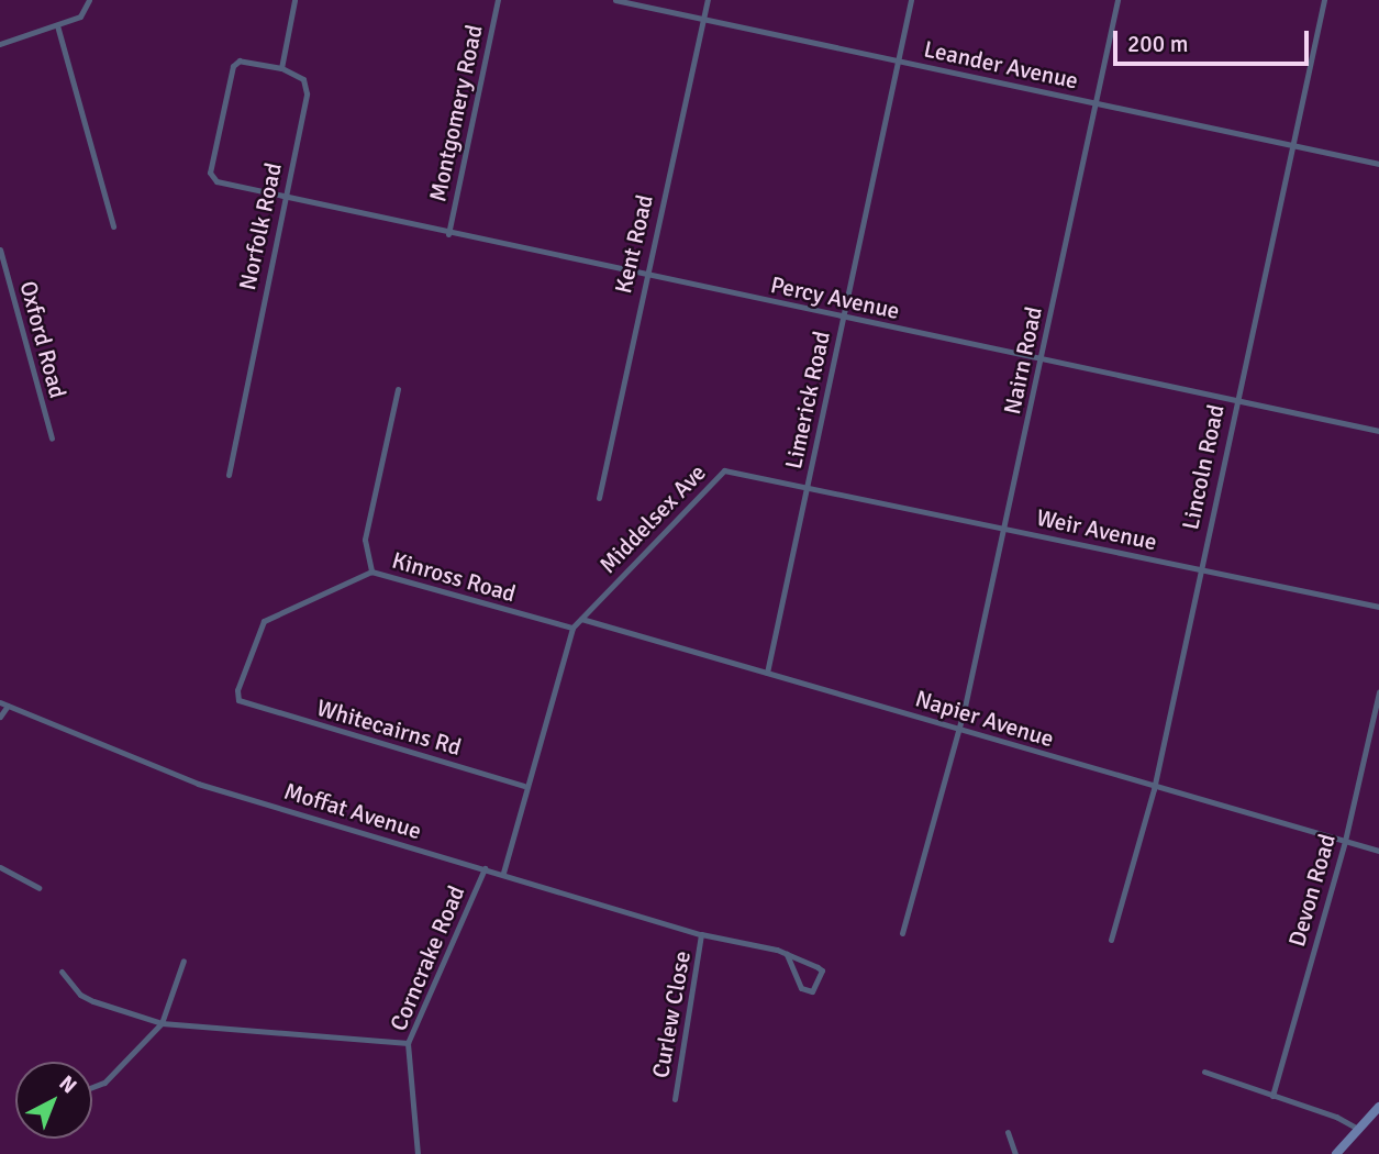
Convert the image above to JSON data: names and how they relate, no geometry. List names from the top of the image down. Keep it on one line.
{"streets":{"street":["Leander Avenue","Montgomery Road","Norfolk Road","Kent Road","Percy Avenue","Oxford Road","Nairn Road","Limerick Road","Lincoln Road","Middelsex Ave","Weir Avenue","Kinross Road","Napier Avenue","Whitecairns Rd","Moffat Avenue","Devon Road","Corncrake Road","Curlew Close"]},"crossings":[["Leander Avenue","Kent Road"],["Leander Avenue","Nairn Road"],["Leander Avenue","Limerick Road"],["Leander Avenue","Lincoln Road"],["Montgomery Road","Percy Avenue"],["Norfolk Road","Percy Avenue"],["Kent Road","Percy Avenue"],["Percy Avenue","Nairn Road"],["Percy Avenue","Limerick Road"],["Percy Avenue","Lincoln Road"],["Nairn Road","Weir Avenue"],["Nairn Road","Napier Avenue"],["Limerick Road","Middelsex Ave"],["Limerick Road","Weir Avenue"],["Limerick Road","Napier Avenue"],["Lincoln Road","Weir Avenue"],["Lincoln Road","Napier Avenue"],["Middelsex Ave","Weir Avenue"],["Middelsex Ave","Napier Avenue"],["Kinross Road","Whitecairns Rd"],["Napier Avenue","Devon Road"],["Moffat Avenue","Corncrake Road"],["Moffat Avenue","Curlew Close"]],"scale_bar":"200 m","north":"top right"}
